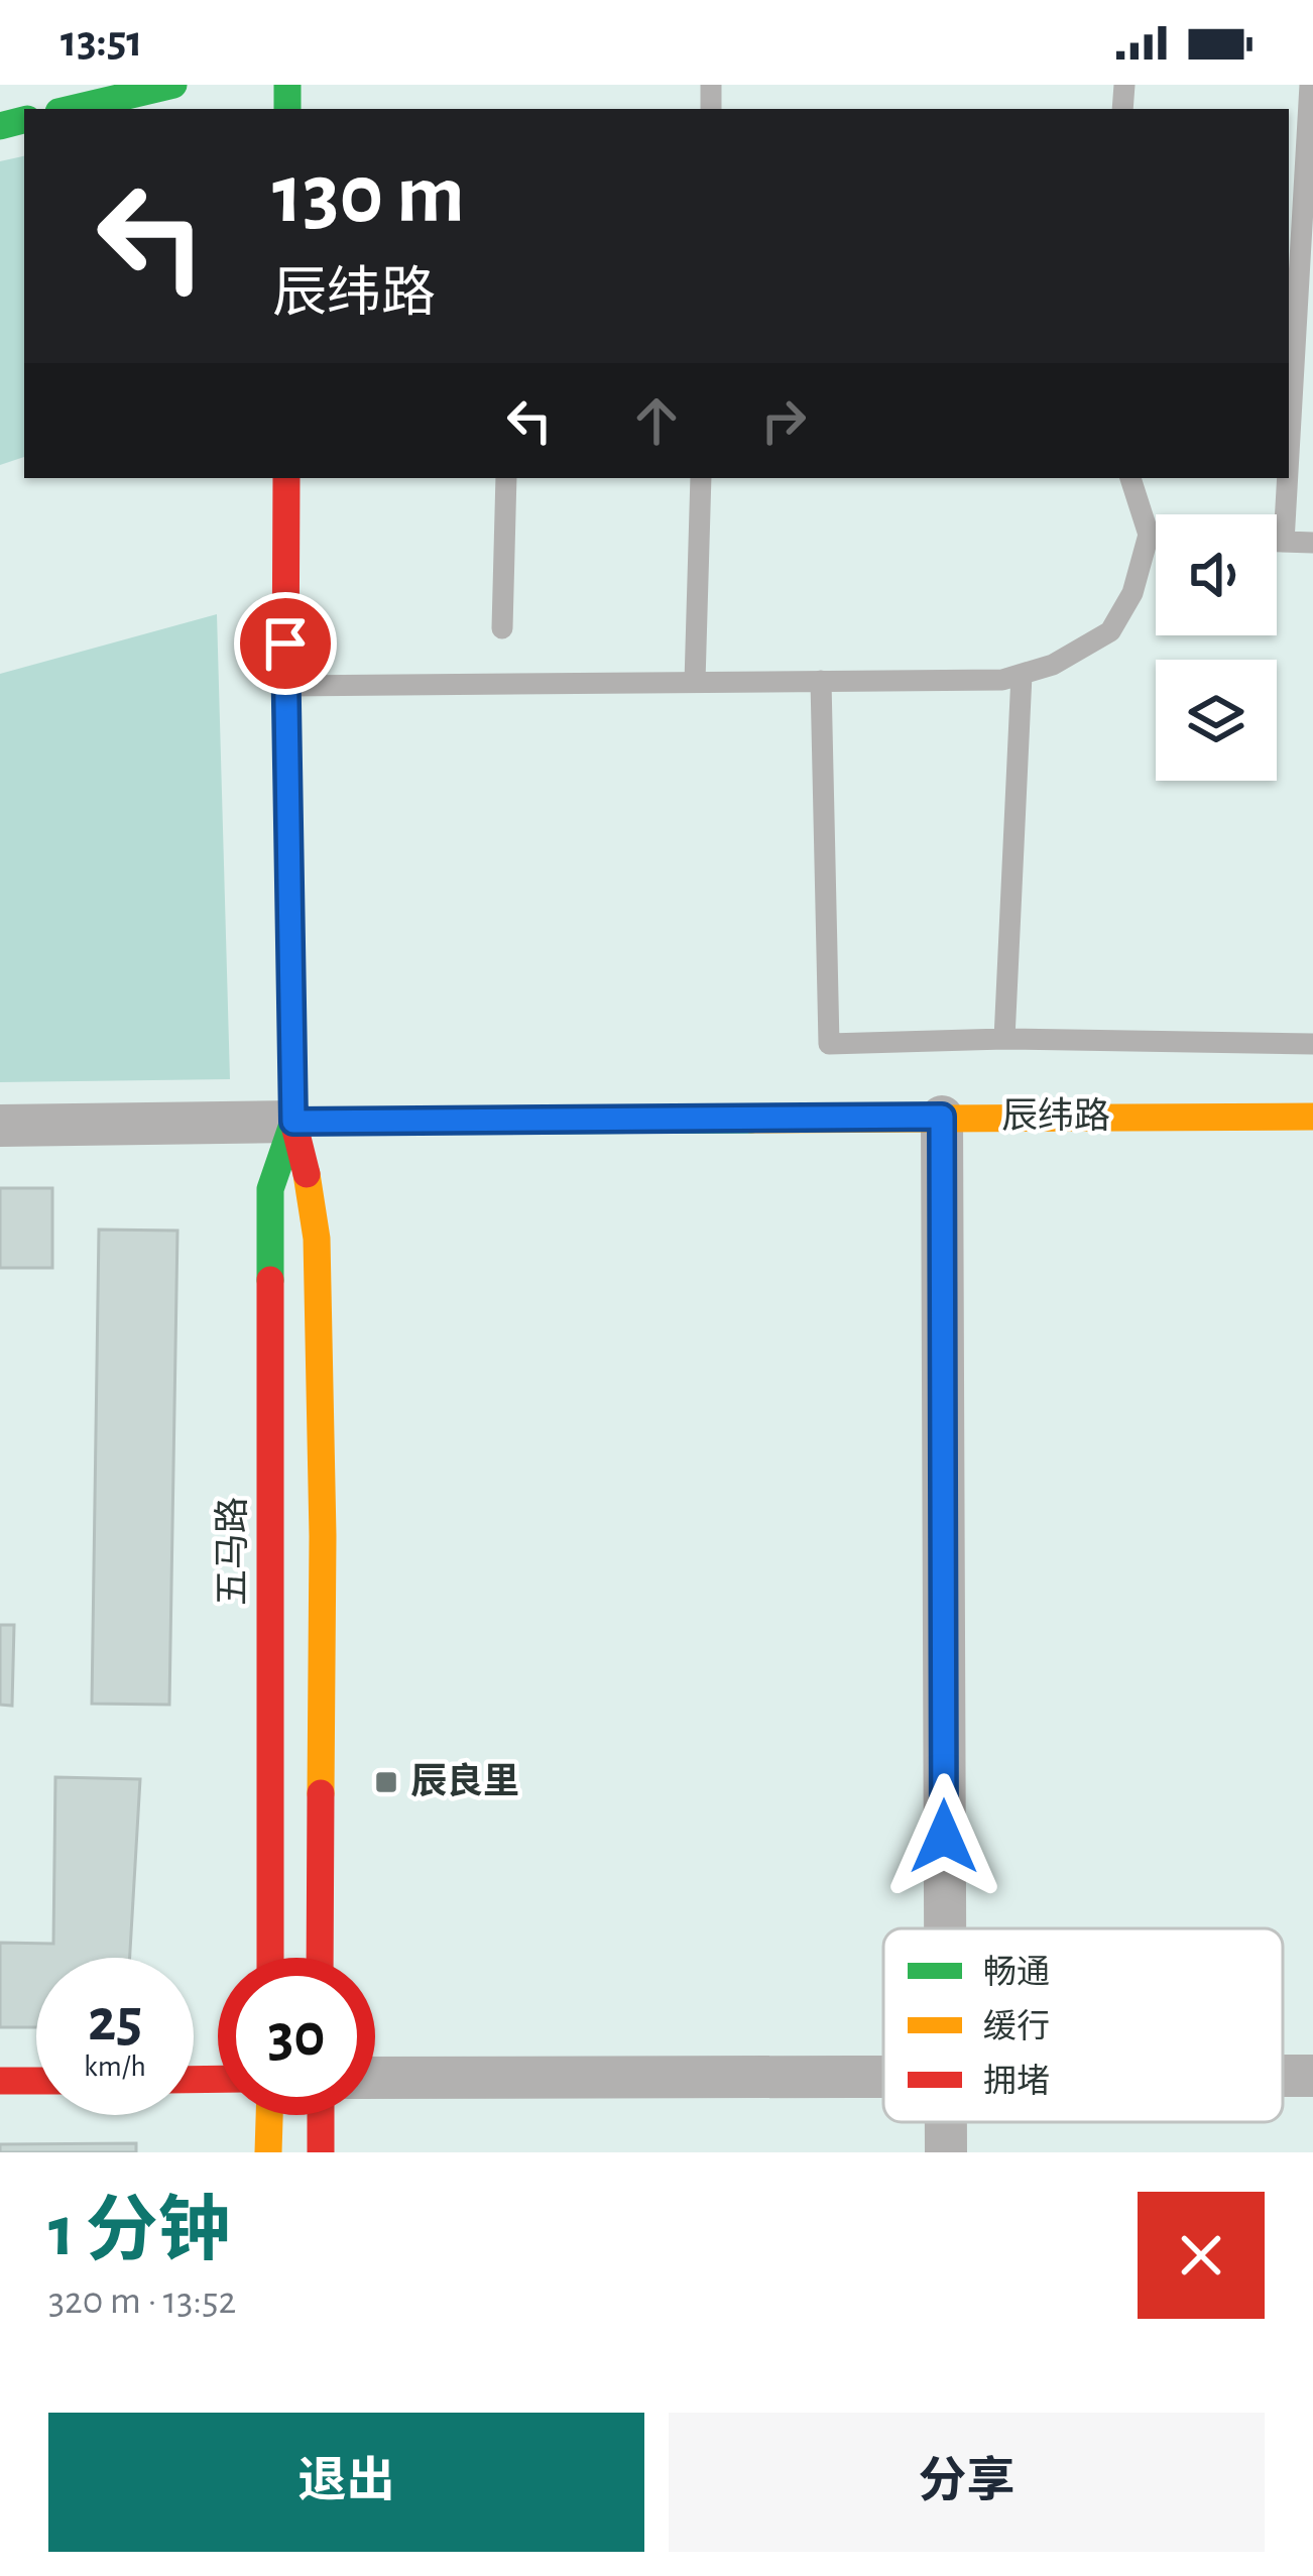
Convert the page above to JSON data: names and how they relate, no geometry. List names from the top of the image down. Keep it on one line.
{"streets":{"main road":["辰纬路","五马路"]},"crossings":[["辰纬路","五马路"]],"places":{"transit":["辰良里"]},"legend":["畅通","缓行","拥堵"],"page":{"status":"13:51","turn":["130 m","辰纬路"],"speed":"25 km/h","limit":"30","heading":["1 分钟","320 m · 13:52"],"buttons":["退出","分享"]}}
